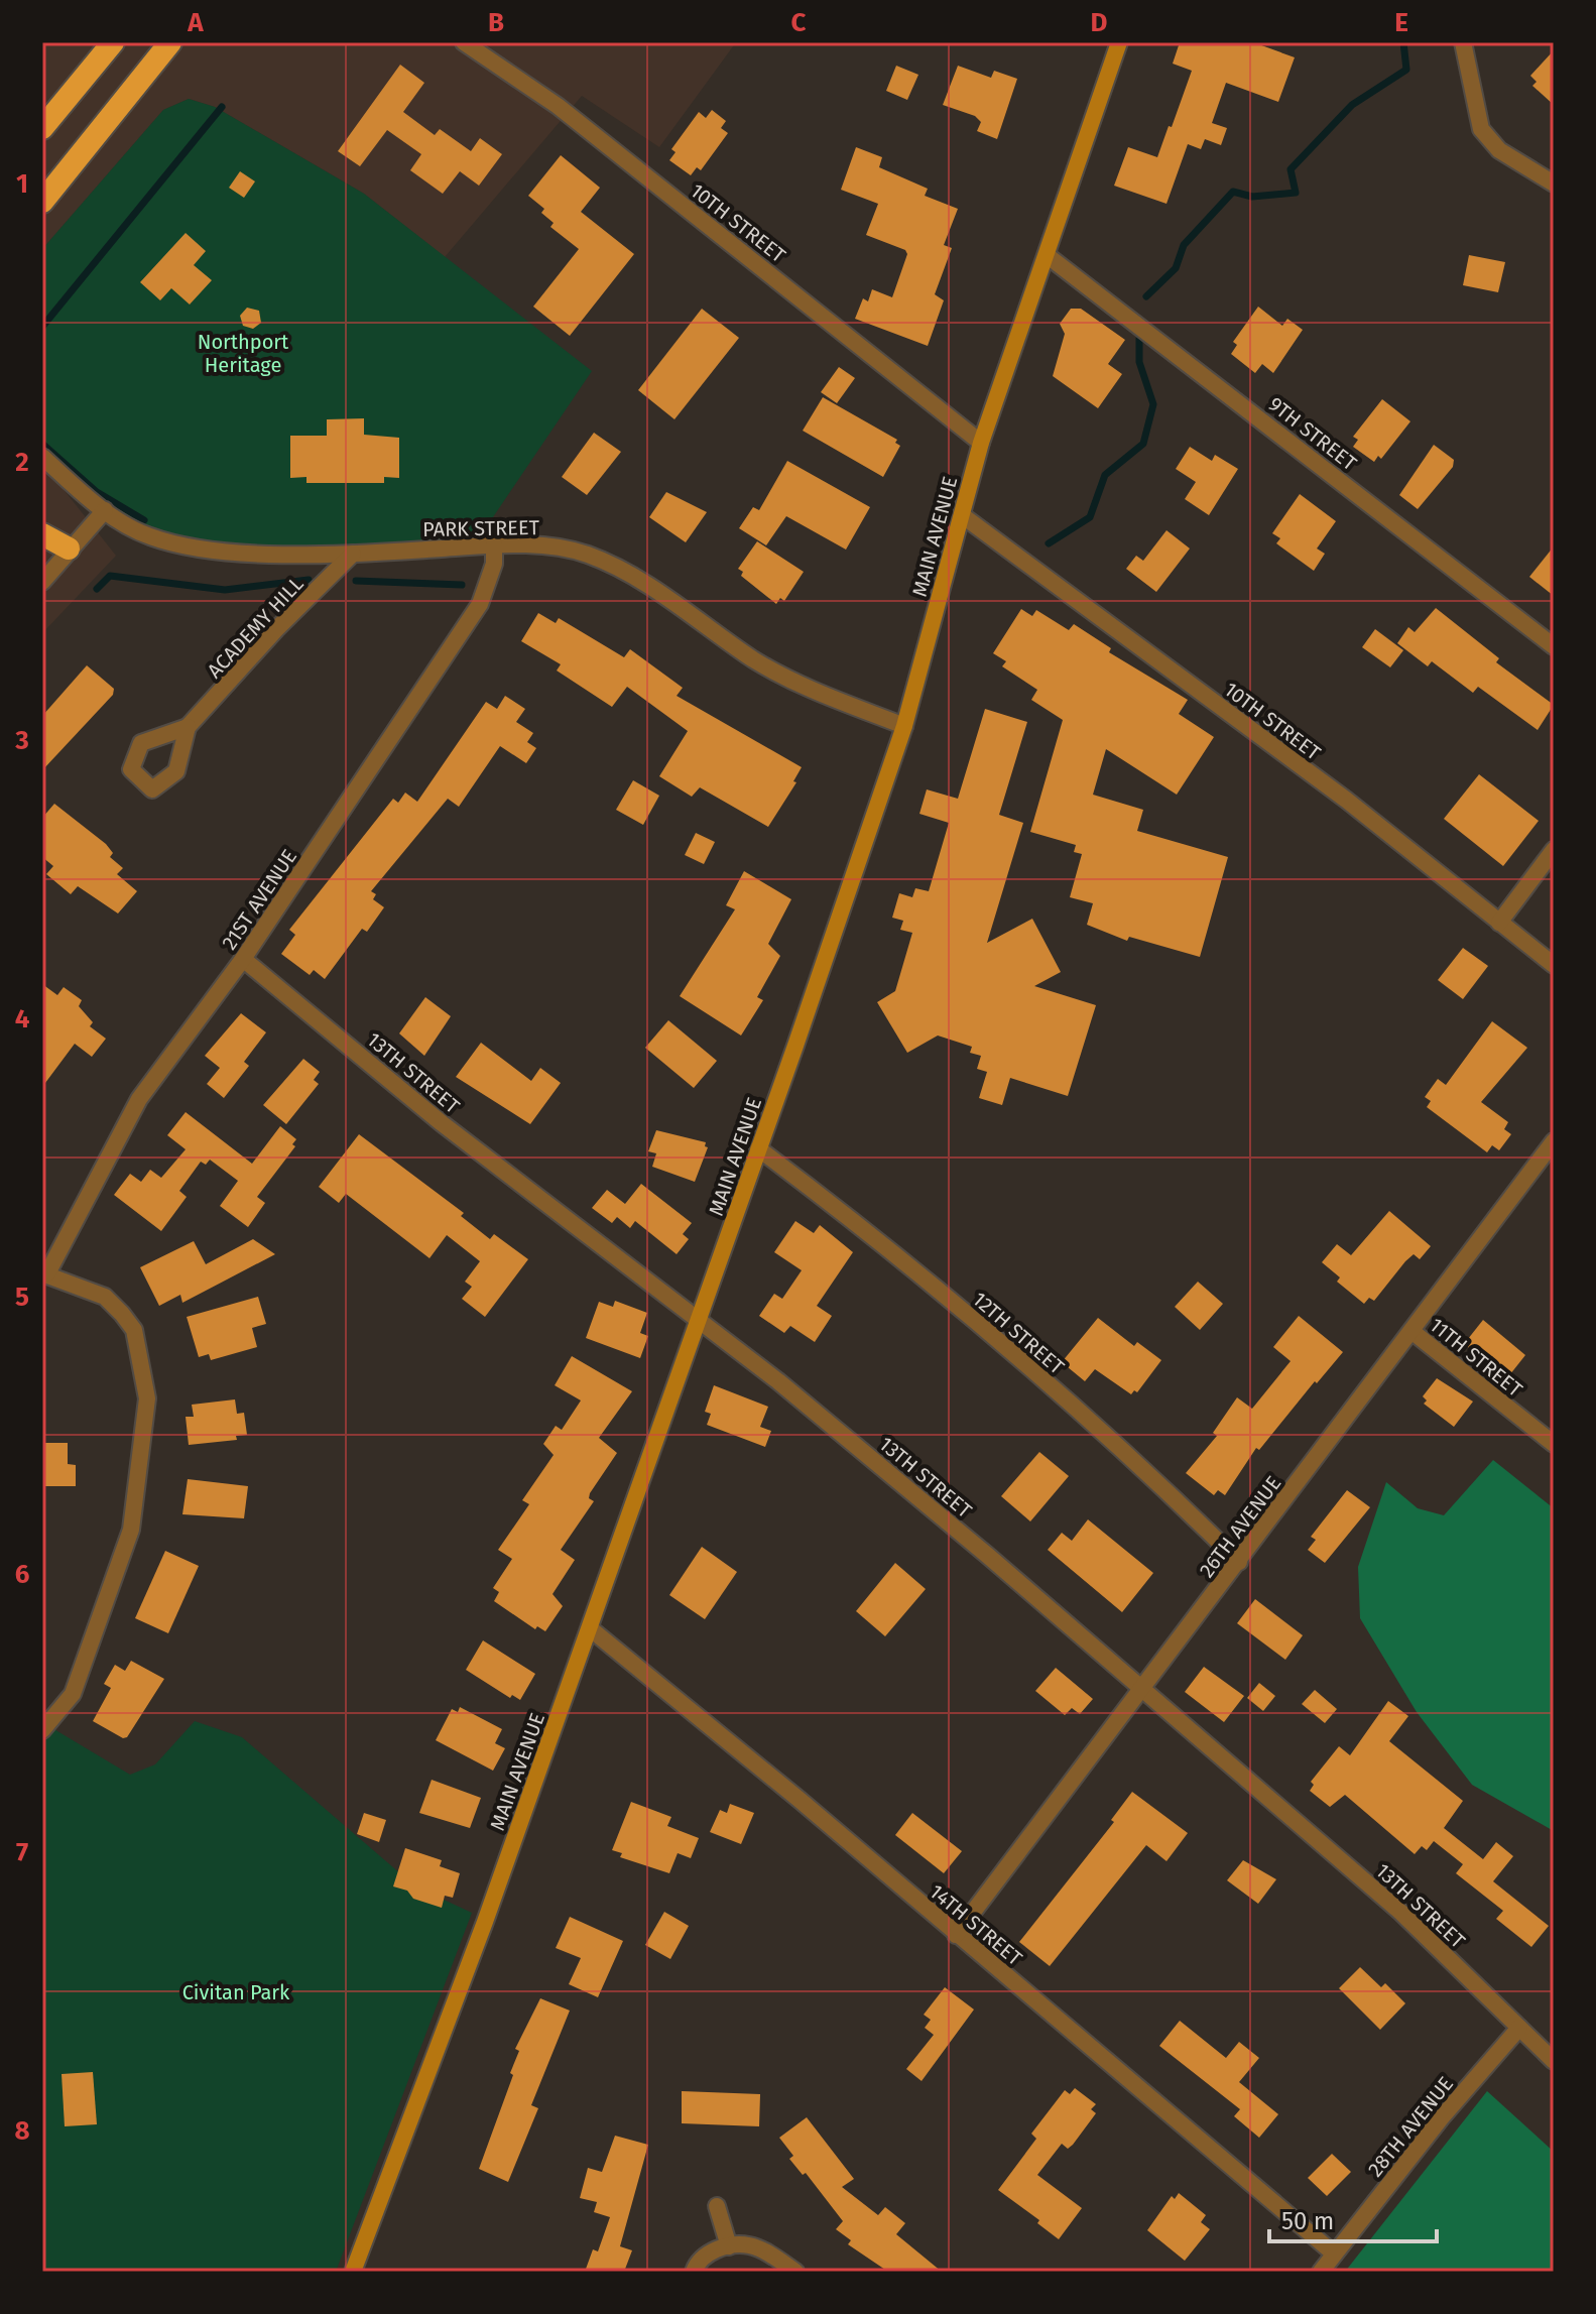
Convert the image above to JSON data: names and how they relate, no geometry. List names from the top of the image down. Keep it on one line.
{"streets":{"main road":["MAIN AVENUE"],"street":["10TH STREET","9TH STREET","PARK STREET","ACADEMY HILL","21ST AVENUE","13TH STREET","12TH STREET","11TH STREET","26TH AVENUE","14TH STREET","28TH AVENUE"]},"crossings":[["10TH STREET","MAIN AVENUE"],["9TH STREET","MAIN AVENUE"],["PARK STREET","MAIN AVENUE"],["PARK STREET","ACADEMY HILL"],["PARK STREET","21ST AVENUE"],["MAIN AVENUE","13TH STREET"],["MAIN AVENUE","12TH STREET"],["MAIN AVENUE","14TH STREET"],["21ST AVENUE","13TH STREET"],["13TH STREET","26TH AVENUE"],["13TH STREET","28TH AVENUE"],["12TH STREET","26TH AVENUE"],["11TH STREET","26TH AVENUE"],["26TH AVENUE","14TH STREET"],["14TH STREET","28TH AVENUE"]],"parks":["Northport Heritage","Civitan Park"],"scale_bar":"50 m","grid":{"columns":["A","B","C","D","E"],"rows":["1","2","3","4","5","6","7","8"]}}
